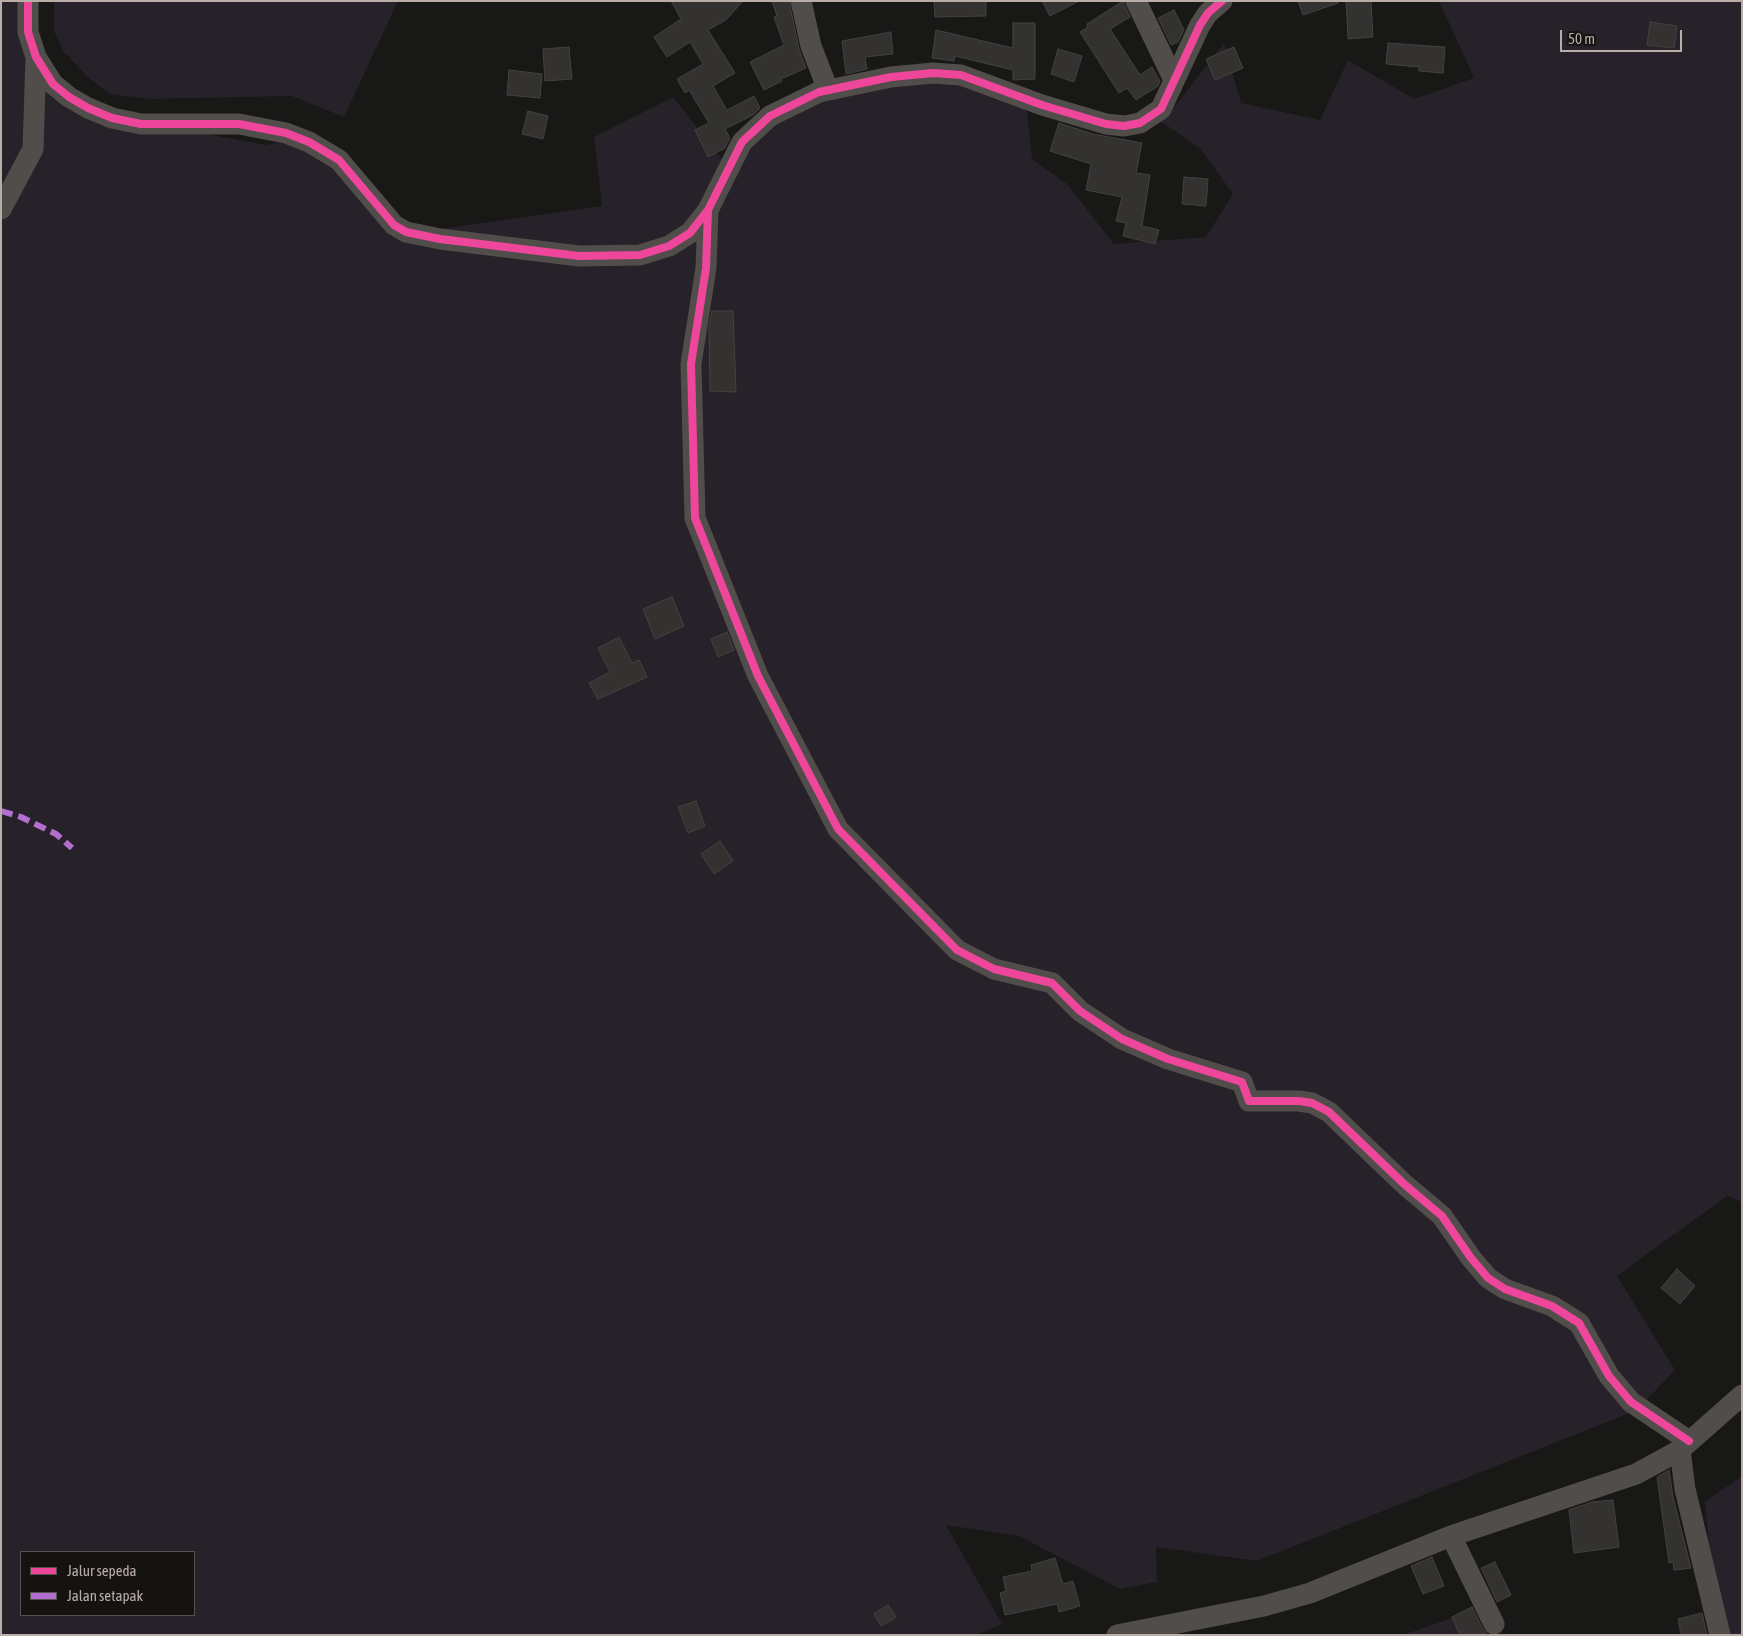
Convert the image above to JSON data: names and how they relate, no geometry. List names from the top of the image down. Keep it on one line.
{"legend":["Jalur sepeda","Jalan setapak"],"scale_bar":"50 m"}
